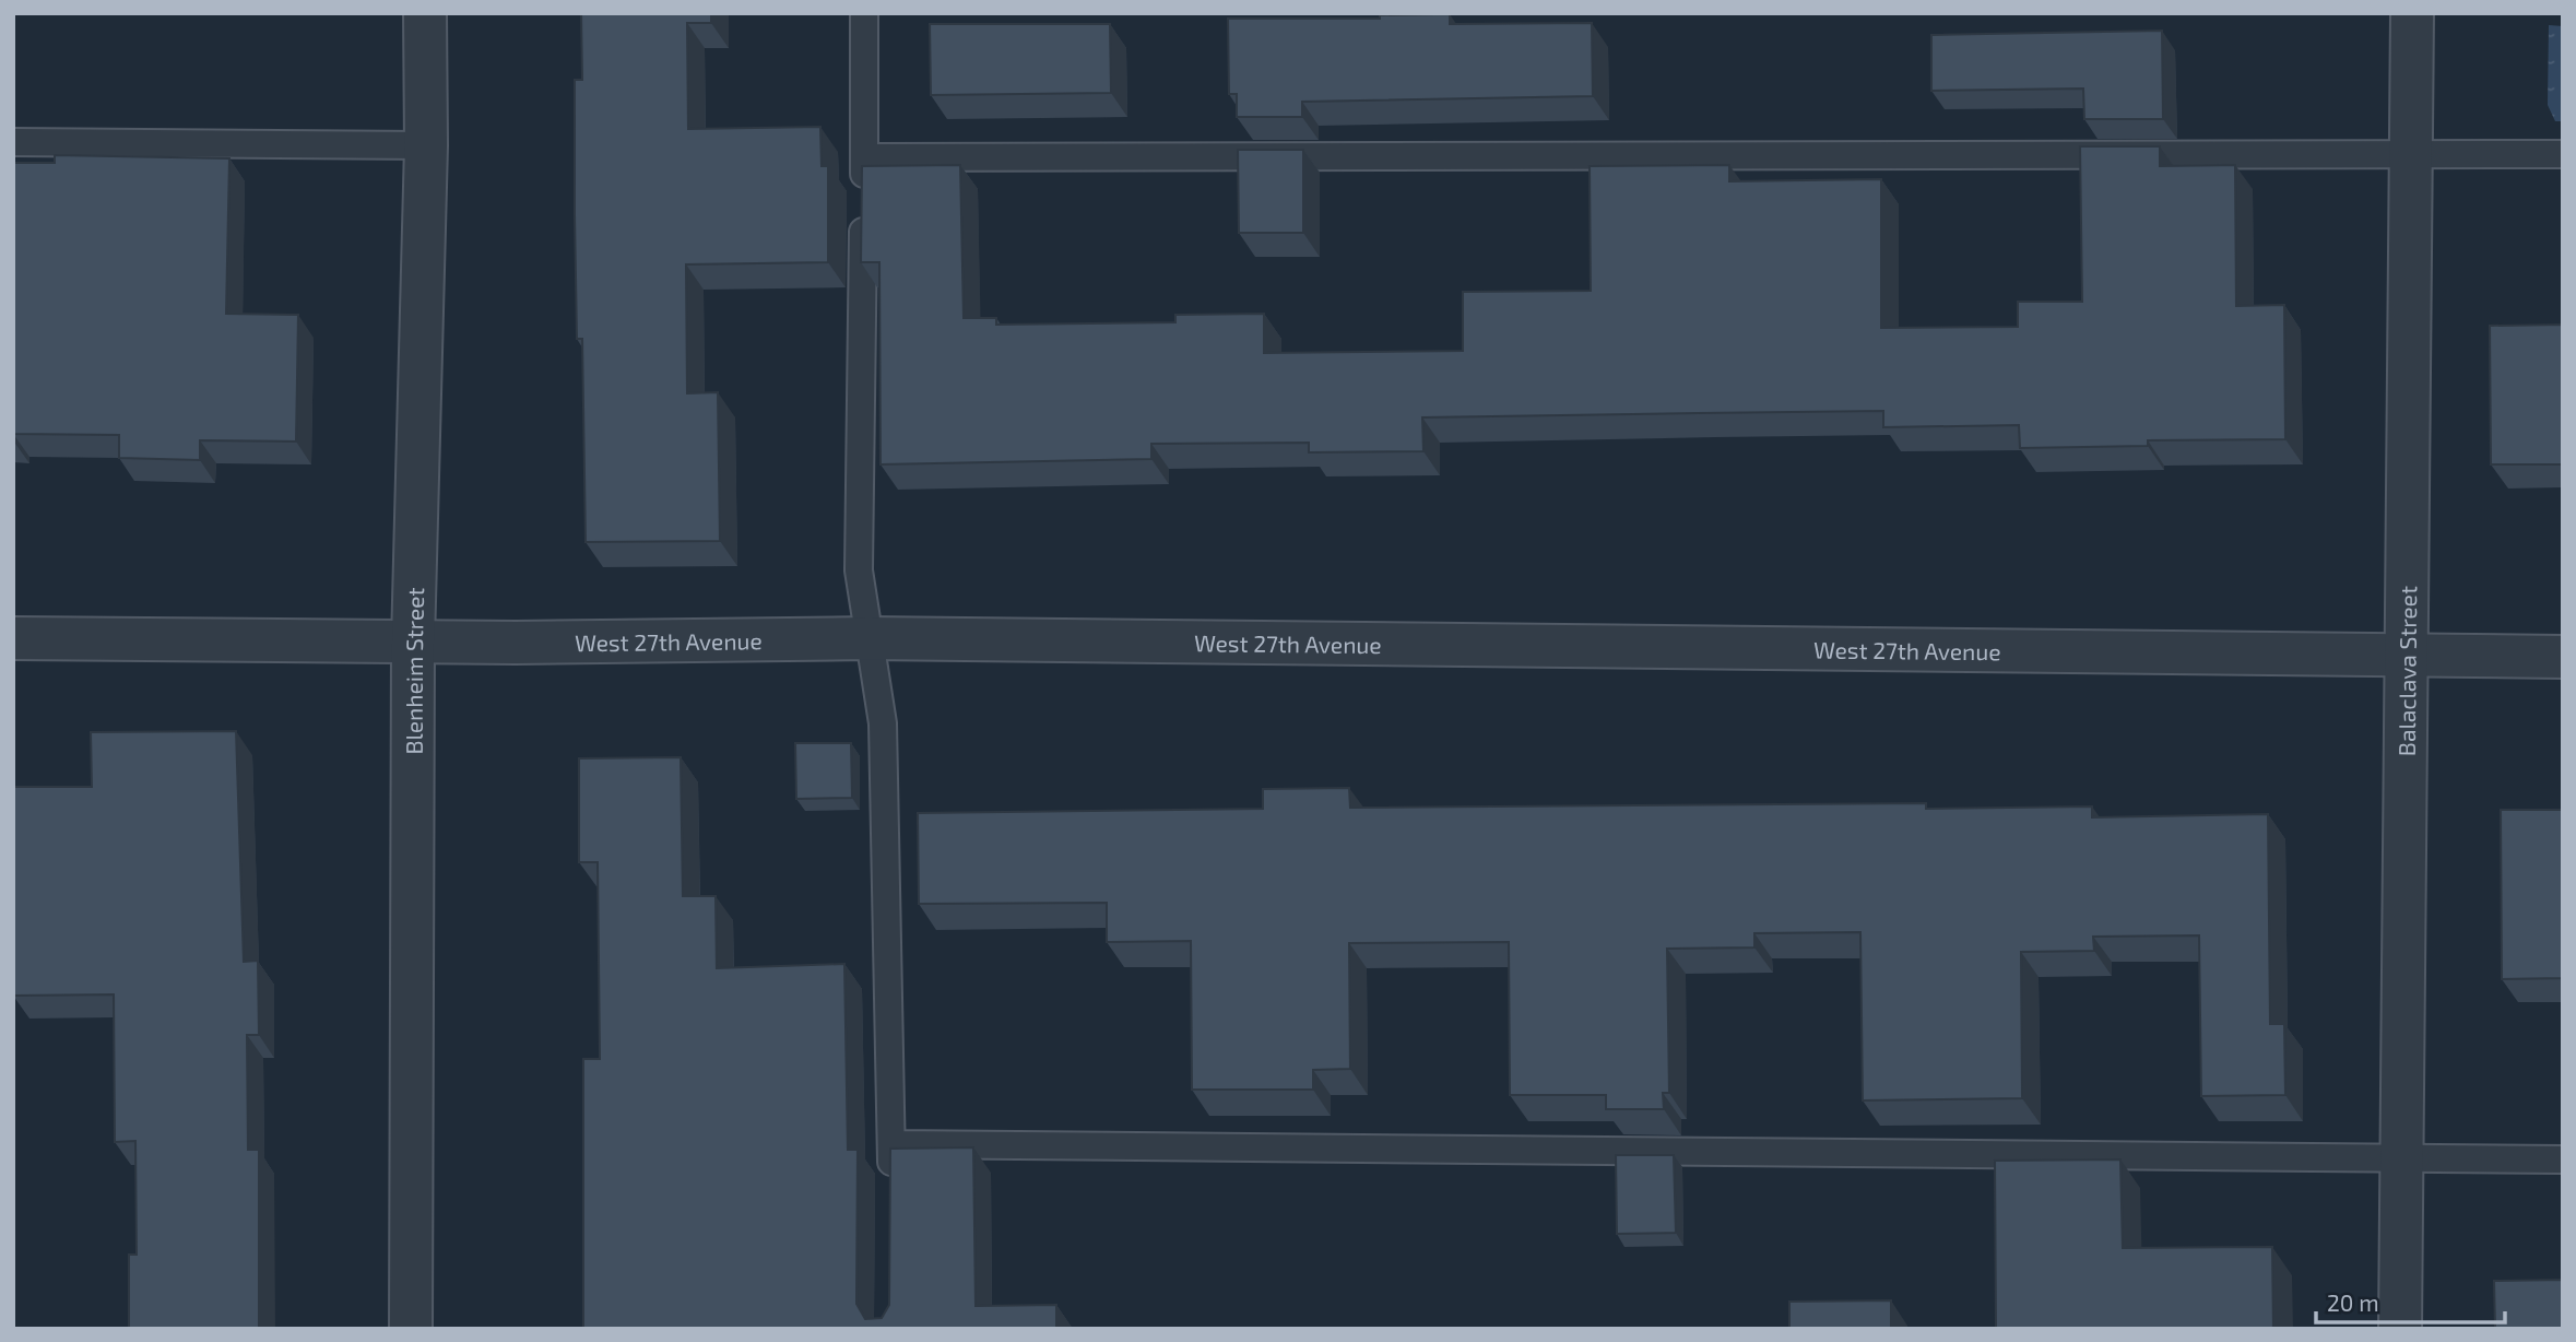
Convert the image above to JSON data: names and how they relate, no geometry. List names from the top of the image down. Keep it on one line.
{"streets":{"street":["West 27th Avenue","Blenheim Street","Balaclava Street"]},"crossings":[["West 27th Avenue","Blenheim Street"],["West 27th Avenue","Balaclava Street"]],"scale_bar":"20 m"}
